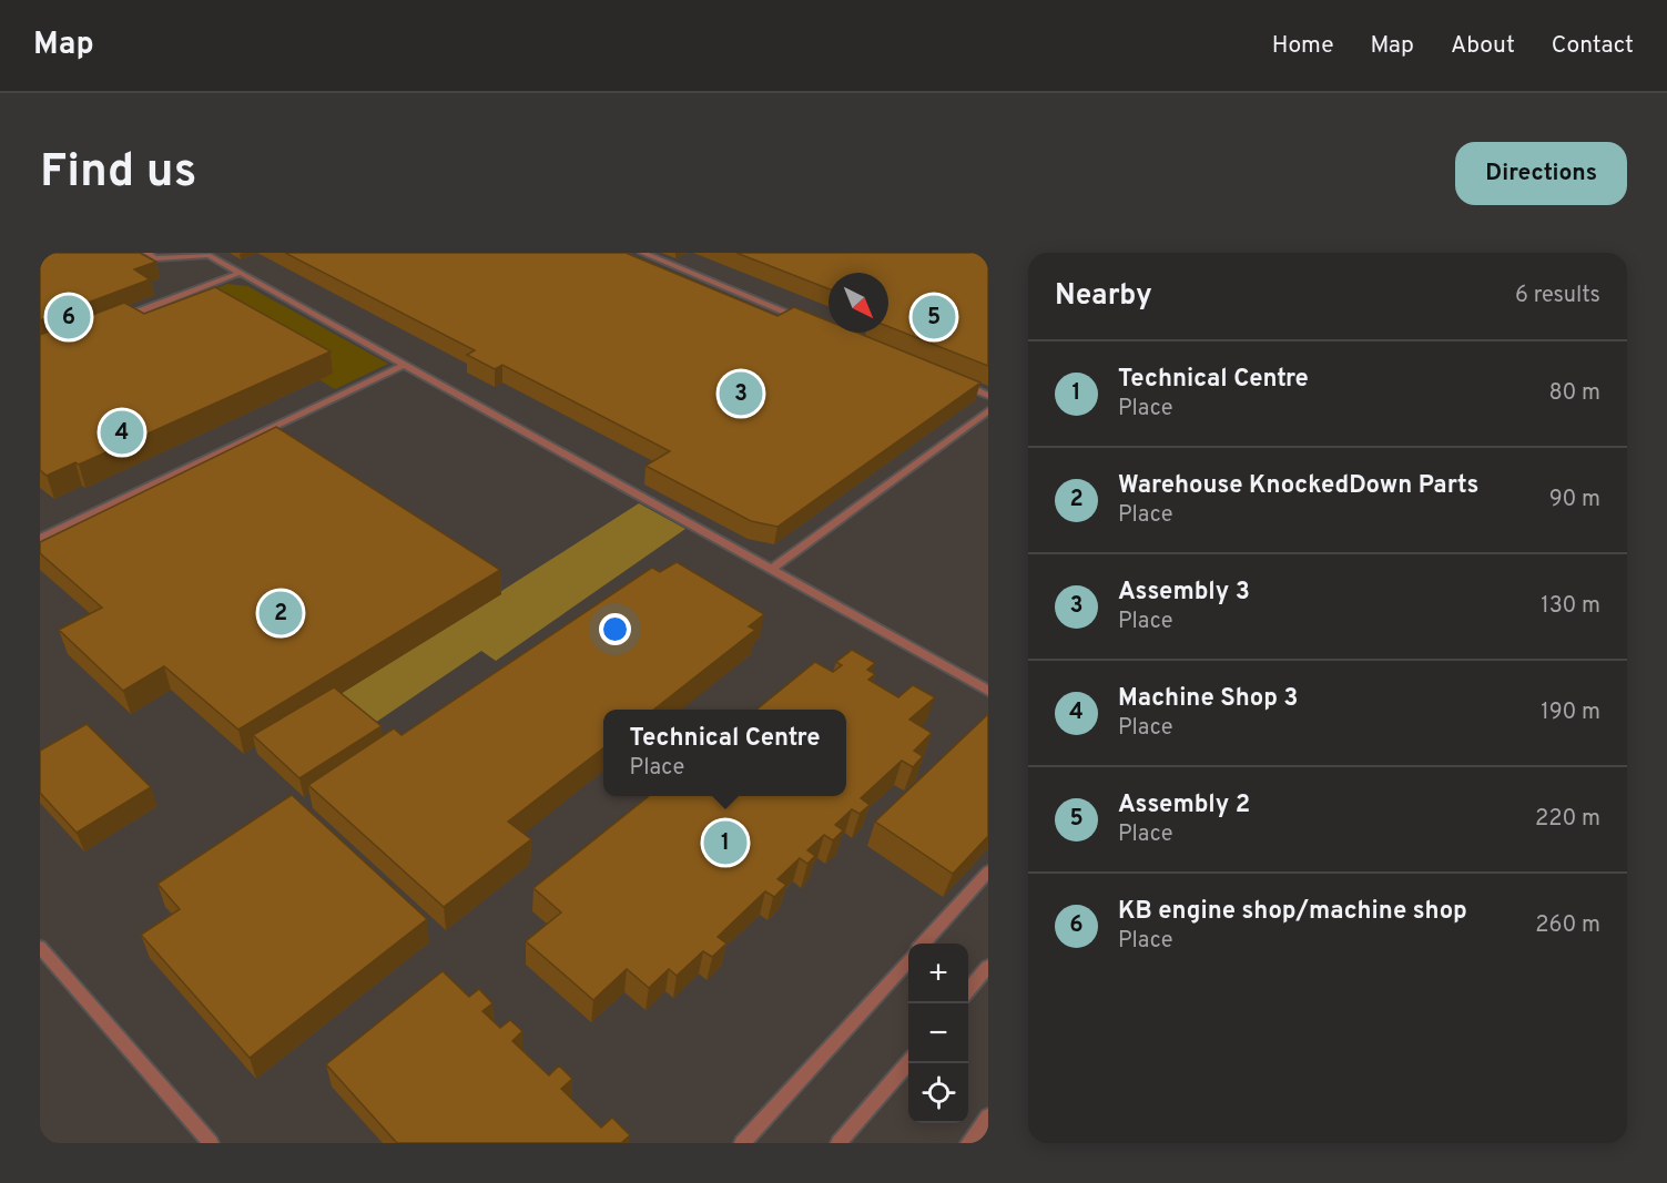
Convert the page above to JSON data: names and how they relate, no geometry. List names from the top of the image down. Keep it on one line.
{"north":"bottom right","page":{"header":"Map","nav":["Home","Map","About","Contact"],"buttons":"Directions","title":"Find us","heading":["Nearby","6 results"],"pins":["5","6","3","4","2","1"],"list":[{"mark":"1","name":"Technical Centre","note":"Place","value":"80 m"},{"mark":"2","name":"Warehouse KnockedDown Parts","note":"Place","value":"90 m"},{"mark":"3","name":"Assembly 3","note":"Place","value":"130 m"},{"mark":"4","name":"Machine Shop 3","note":"Place","value":"190 m"},{"mark":"5","name":"Assembly 2","note":"Place","value":"220 m"},{"mark":"6","name":"KB engine shop/machine shop","note":"Place","value":"260 m"}],"popup":["Technical Centre","Place"],"map_buttons":["+","−"]}}
